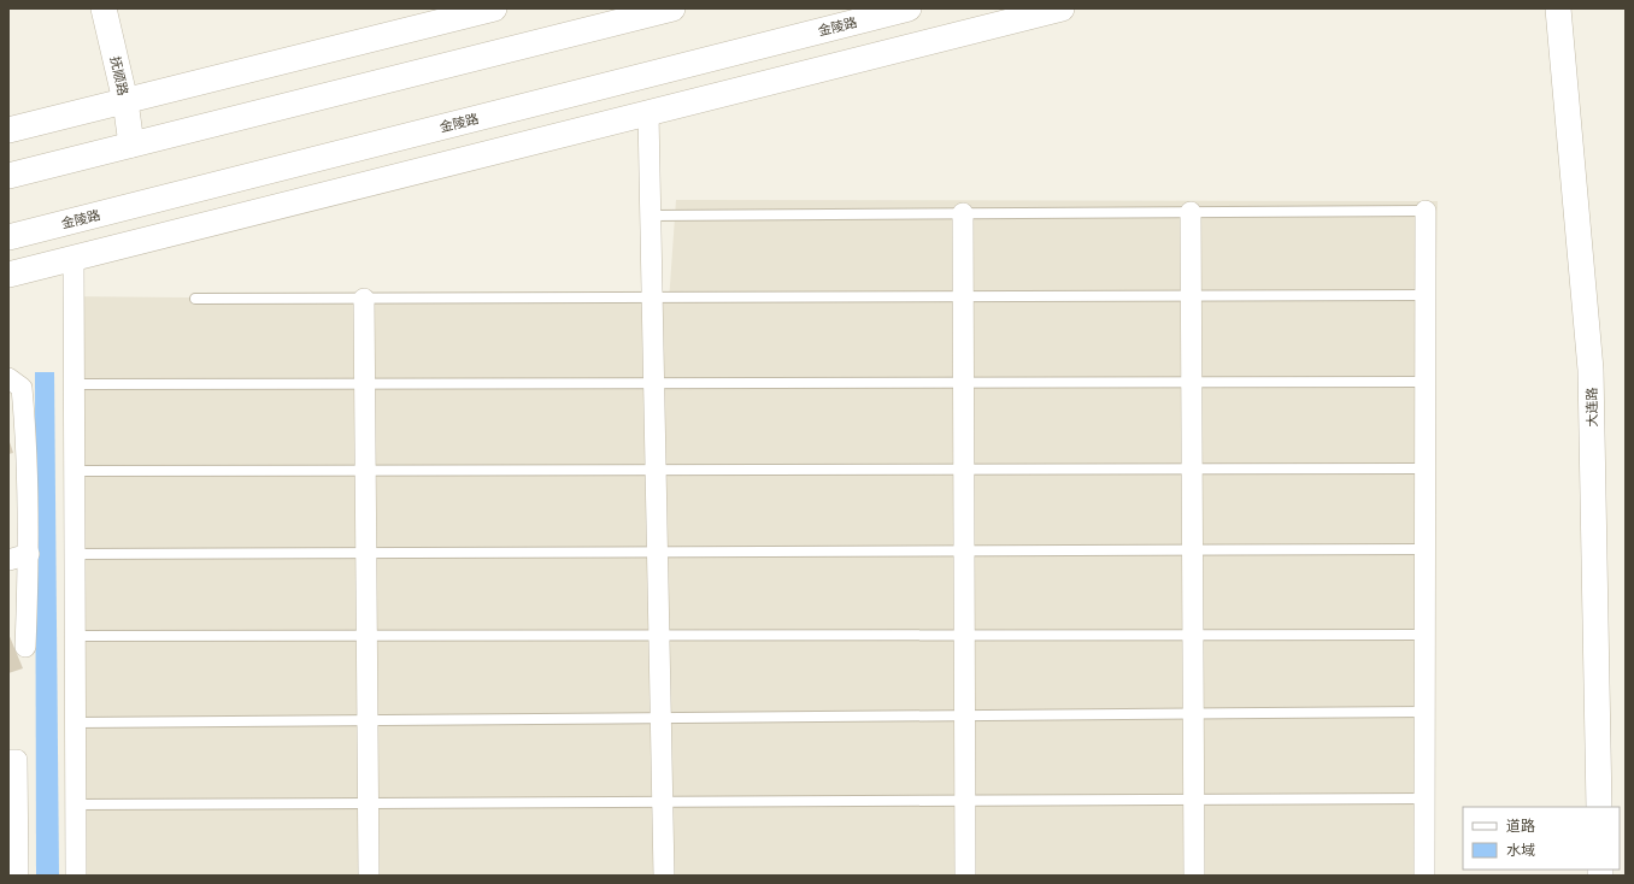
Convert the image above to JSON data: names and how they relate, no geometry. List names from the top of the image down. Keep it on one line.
{"streets":{"street":["金陵路","抚顺路","大连路"]},"legend":["道路","水域"]}
